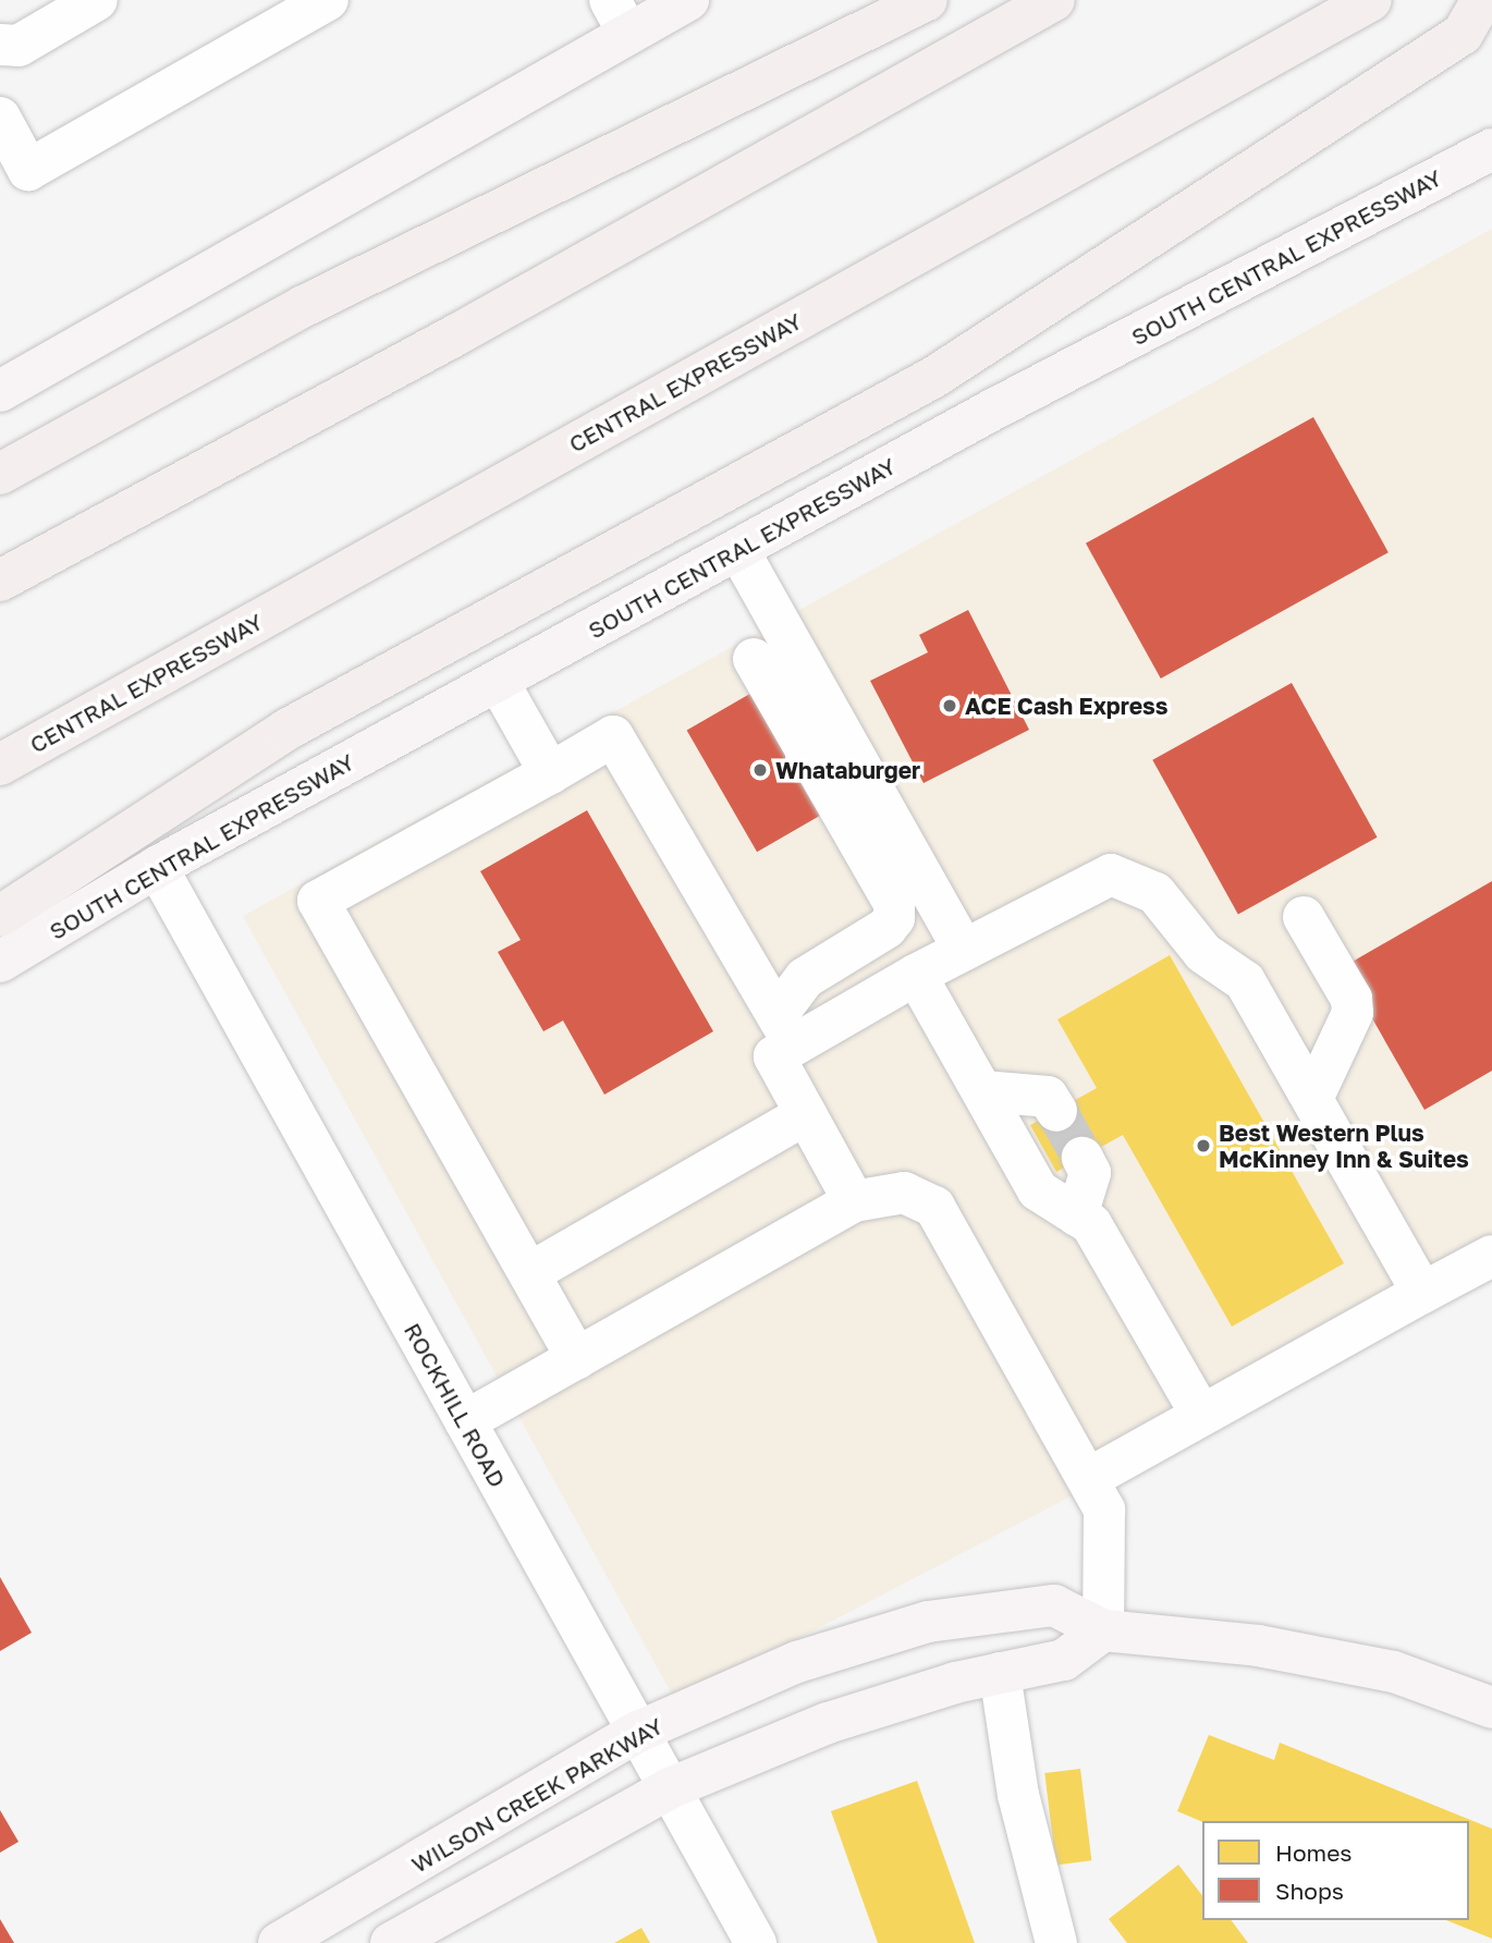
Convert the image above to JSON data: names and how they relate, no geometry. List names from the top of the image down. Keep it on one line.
{"streets":{"highway":["CENTRAL EXPRESSWAY"],"main road":["SOUTH CENTRAL EXPRESSWAY","WILSON CREEK PARKWAY"],"street":["ROCKHILL ROAD"]},"crossings":[["SOUTH CENTRAL EXPRESSWAY","ROCKHILL ROAD"],["ROCKHILL ROAD","WILSON CREEK PARKWAY"]],"places":["ACE Cash Express","Whataburger","Best Western Plus McKinney Inn & Suites"],"legend":["Homes","Shops"]}
